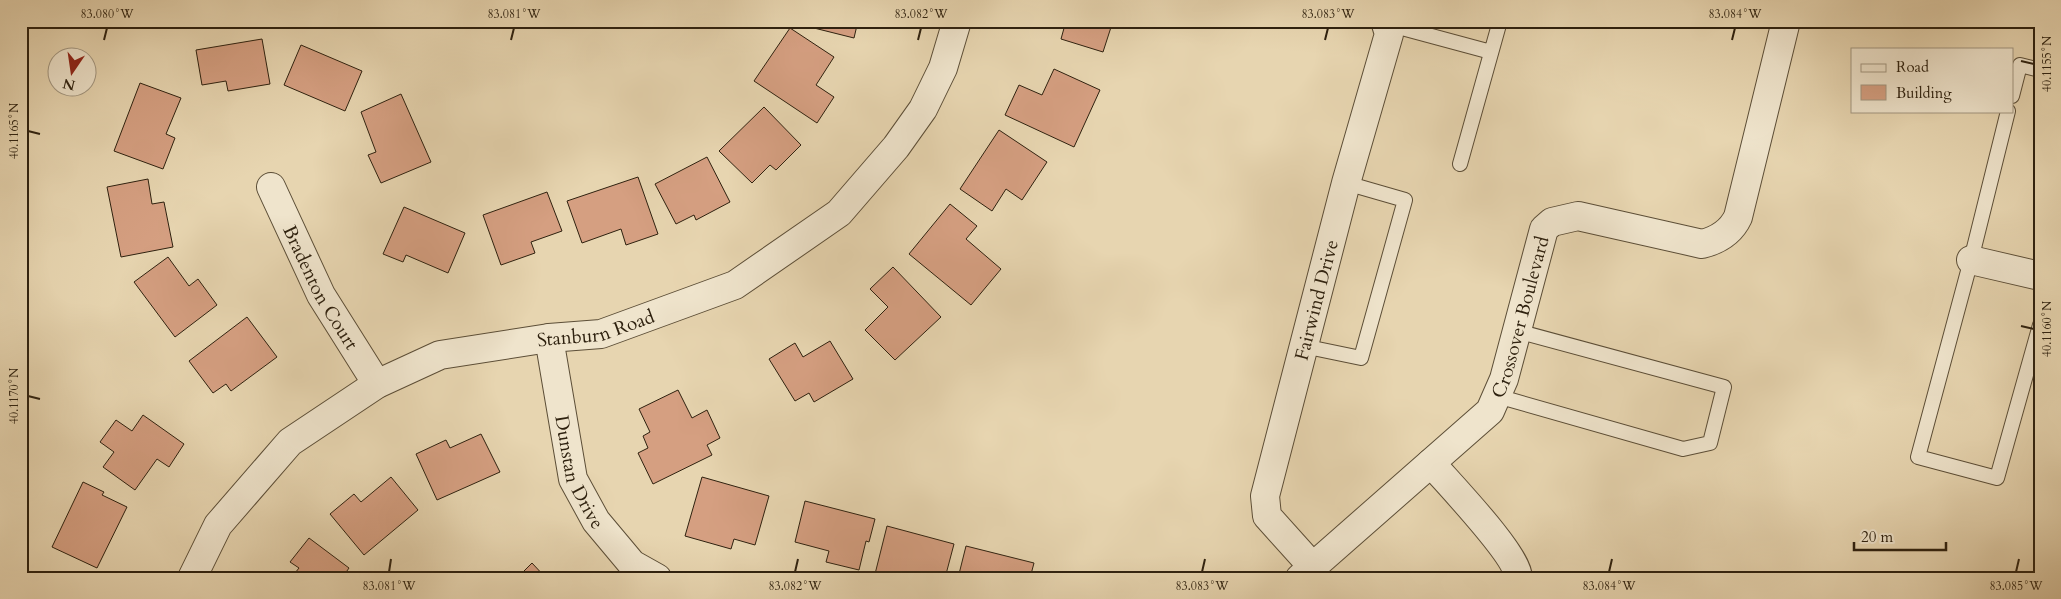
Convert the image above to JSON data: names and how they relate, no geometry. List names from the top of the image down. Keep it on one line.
{"streets":{"street":["Bradenton Court","Fairwind Drive","Crossover Boulevard","Stanburn Road","Dunstan Drive"]},"crossings":[["Bradenton Court","Stanburn Road"],["Fairwind Drive","Crossover Boulevard"],["Stanburn Road","Dunstan Drive"]],"legend":["Road","Building"],"scale_bar":"20 m","north":"bottom","coordinates":["83.080°W","83.081°W","83.082°W","83.083°W","83.084°W","40.1155°N","40.1165°N","40.1160°N","40.1170°N","83.085°W"]}
